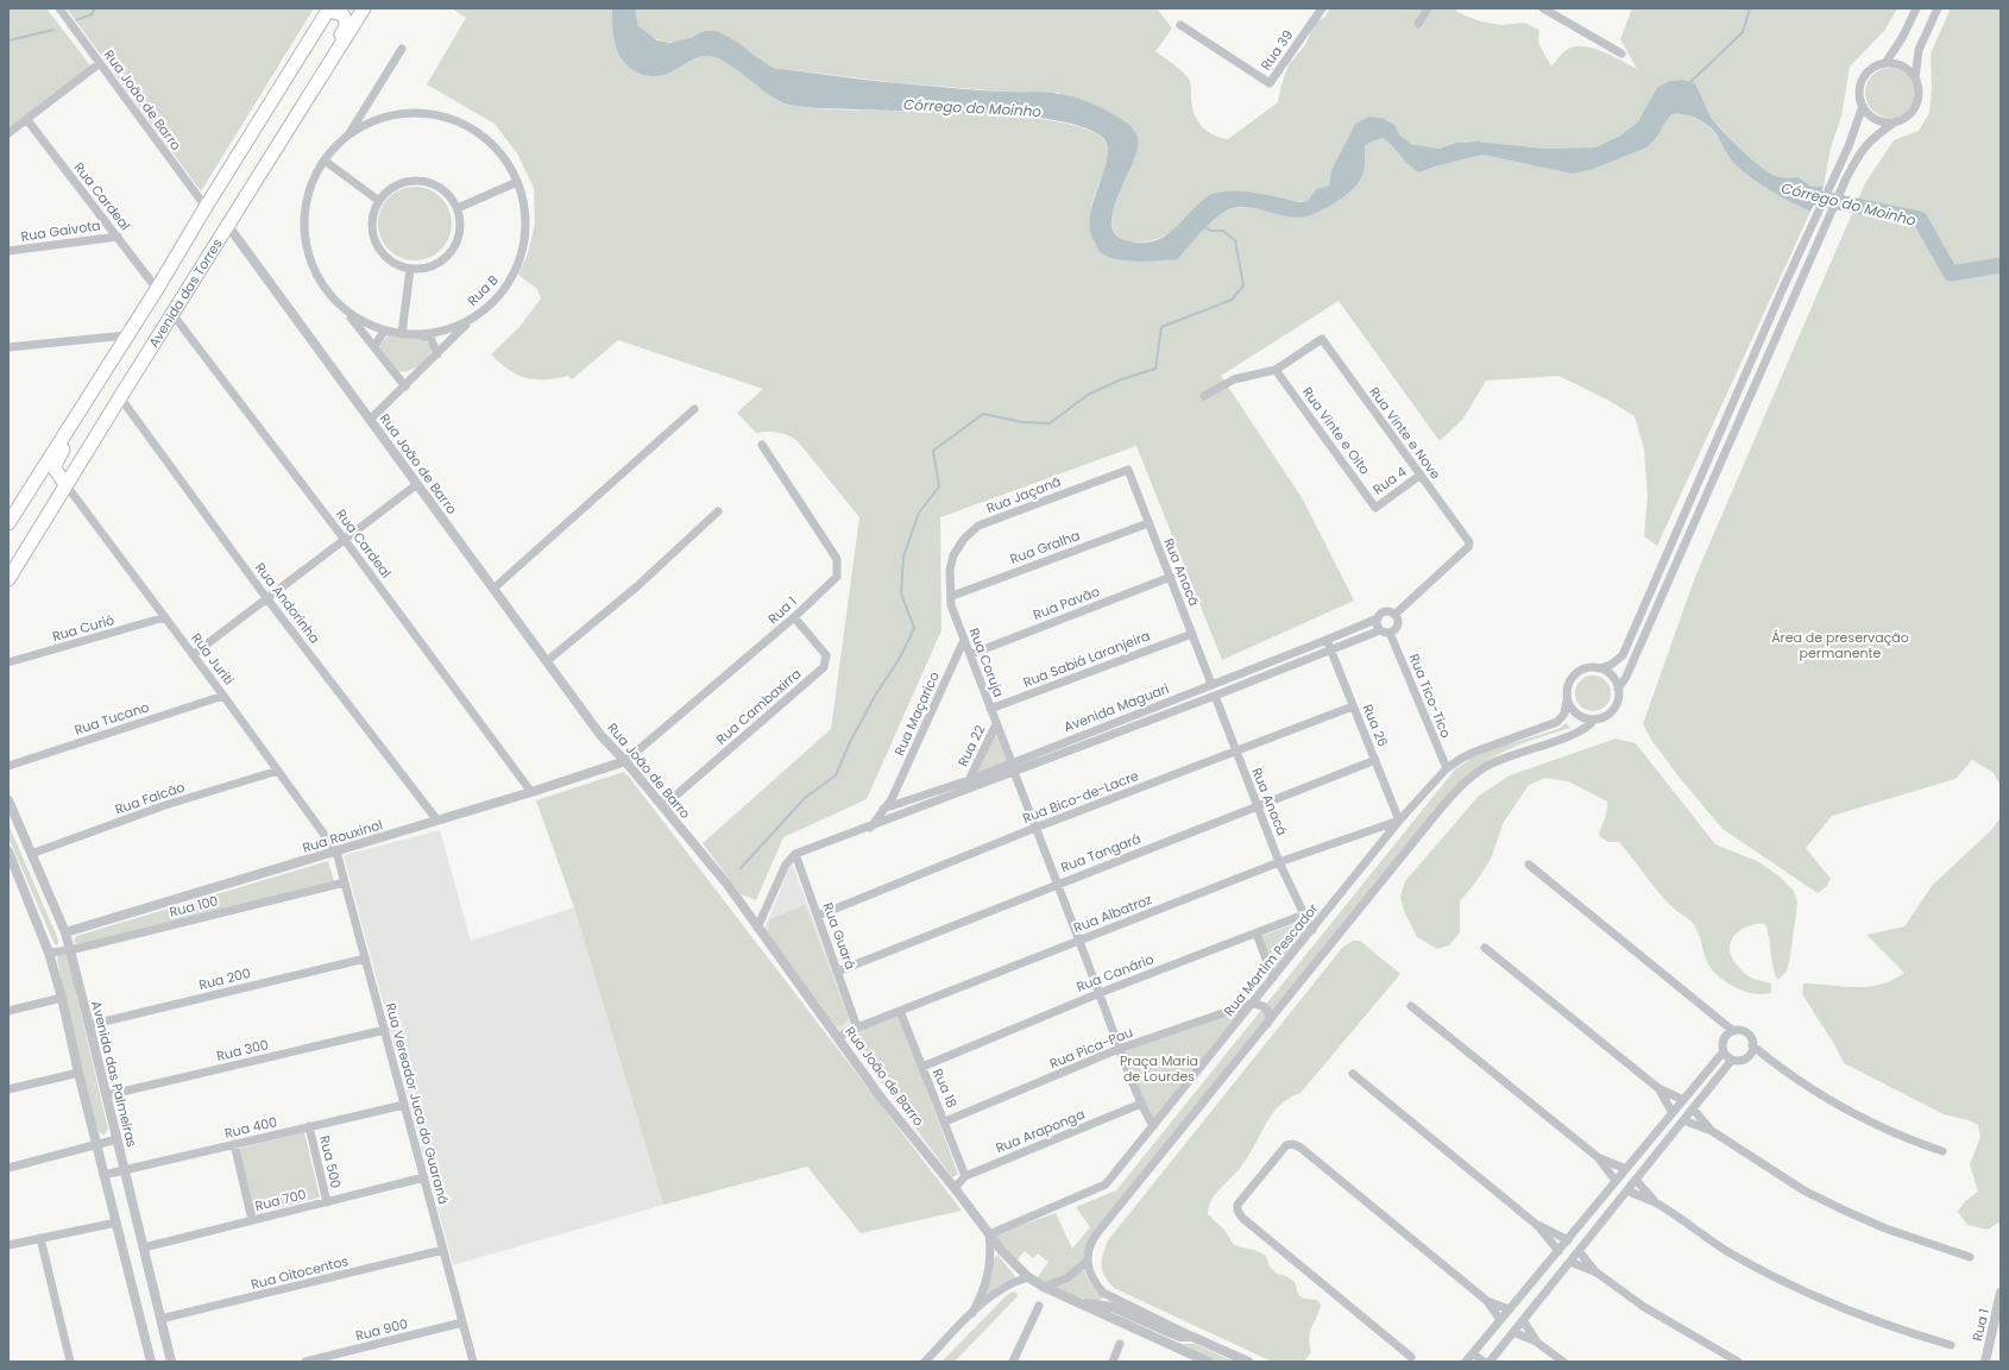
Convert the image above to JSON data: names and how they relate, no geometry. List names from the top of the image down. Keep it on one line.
{"streets":{"main road":["Avenida das Torres"],"street":["Rua 39","Rua João de Barro","Rua Cardeal","Rua Gaivota","Rua B","Rua Vinte e Oito","Rua Vinte e Nove","Rua 4","Rua Jaçanã","Rua Gralha","Rua Anacã","Rua Andorinha","Rua Pavão","Rua 1","Rua Curió","Rua Juriti","Rua Sabiá Laranjeira","Rua Coruja","Rua Tico-Tico","Rua Cambaxirra","Avenida Maguari","Rua Maçarico","Rua Tucano","Rua 26","Rua 22","Rua Bico-de-Lacre","Rua Falcão","Rua Anacá","Rua Rouxinol","Rua Tangará","Rua 100","Rua Albatroz","Rua Guará","Rua Martim Pescador","Rua Canário","Rua 200","Rua Pica-Pau","Rua 300","Avenida das Palmeiras","Rua 18","Rua Vereador Juca do Guaraná","Rua 400","Rua Araponga","Rua 500","Rua 700","Rua Oitocentos","Rua 900"]},"crossings":[["Rua João de Barro","Avenida das Torres"],["Rua João de Barro","Rua 1"],["Rua João de Barro","Rua Cambaxirra"],["Rua João de Barro","Rua Rouxinol"],["Rua João de Barro","Rua Albatroz"],["Rua João de Barro","Rua Martim Pescador"],["Rua João de Barro","Rua Araponga"],["Rua Cardeal","Rua Gaivota"],["Rua Cardeal","Avenida das Torres"],["Rua Cardeal","Rua Rouxinol"],["Avenida das Torres","Rua Andorinha"],["Avenida das Torres","Rua Juriti"],["Rua Vinte e Oito","Rua Vinte e Nove"],["Rua Vinte e Oito","Rua 4"],["Rua Vinte e Nove","Rua 4"],["Rua Vinte e Nove","Rua Tico-Tico"],["Rua Vinte e Nove","Avenida Maguari"],["Rua Jaçanã","Rua Anacã"],["Rua Jaçanã","Rua Coruja"],["Rua Gralha","Rua Anacã"],["Rua Gralha","Rua Coruja"],["Rua Anacã","Rua Pavão"],["Rua Anacã","Rua Sabiá Laranjeira"],["Rua Anacã","Avenida Maguari"],["Rua Andorinha","Rua Rouxinol"],["Rua Pavão","Rua Coruja"],["Rua 1","Rua Cambaxirra"],["Rua 1","Rua Rouxinol"],["Rua Curió","Rua Juriti"],["Rua Juriti","Rua Tucano"],["Rua Juriti","Rua Falcão"],["Rua Juriti","Rua Rouxinol"],["Rua Juriti","Rua Vereador Juca do Guaraná"],["Rua Sabiá Laranjeira","Rua Coruja"],["Rua Coruja","Avenida Maguari"],["Rua Coruja","Rua Maçarico"],["Rua Coruja","Rua 22"],["Rua Tico-Tico","Avenida Maguari"],["Rua Tico-Tico","Rua Martim Pescador"],["Avenida Maguari","Rua Maçarico"],["Avenida Maguari","Rua 26"],["Avenida Maguari","Rua 22"],["Avenida Maguari","Rua Anacá"],["Avenida Maguari","Rua Guará"],["Rua 26","Rua Bico-de-Lacre"],["Rua 26","Rua Tangará"],["Rua 26","Rua Albatroz"],["Rua 26","Rua Martim Pescador"],["Rua Bico-de-Lacre","Rua Anacá"],["Rua Bico-de-Lacre","Rua Guará"],["Rua Falcão","Avenida das Palmeiras"],["Rua Anacá","Rua Tangará"],["Rua Anacá","Rua Albatroz"],["Rua Anacá","Rua Canário"],["Rua Rouxinol","Avenida das Palmeiras"],["Rua Rouxinol","Rua Vereador Juca do Guaraná"],["Rua Tangará","Rua Guará"],["Rua 100","Avenida das Palmeiras"],["Rua 100","Rua Vereador Juca do Guaraná"],["Rua Albatroz","Rua Guará"],["Rua Albatroz","Rua Martim Pescador"],["Rua Albatroz","Rua 18"],["Rua Martim Pescador","Rua Pica-Pau"],["Rua Canário","Rua 18"],["Rua 200","Avenida das Palmeiras"],["Rua 200","Rua Vereador Juca do Guaraná"],["Rua Pica-Pau","Rua 18"],["Rua 300","Avenida das Palmeiras"],["Rua 300","Rua Vereador Juca do Guaraná"],["Avenida das Palmeiras","Rua 400"],["Avenida das Palmeiras","Rua 700"],["Avenida das Palmeiras","Rua Oitocentos"],["Rua 18","Rua Araponga"],["Rua Vereador Juca do Guaraná","Rua 400"],["Rua Vereador Juca do Guaraná","Rua 700"],["Rua Vereador Juca do Guaraná","Rua Oitocentos"],["Rua Vereador Juca do Guaraná","Rua 900"],["Rua 400","Rua 500"],["Rua 500","Rua 700"]],"water":["Córrego do Moinho"],"parks":["Área de preservação permanente","Praça Maria de Lourdes"]}
